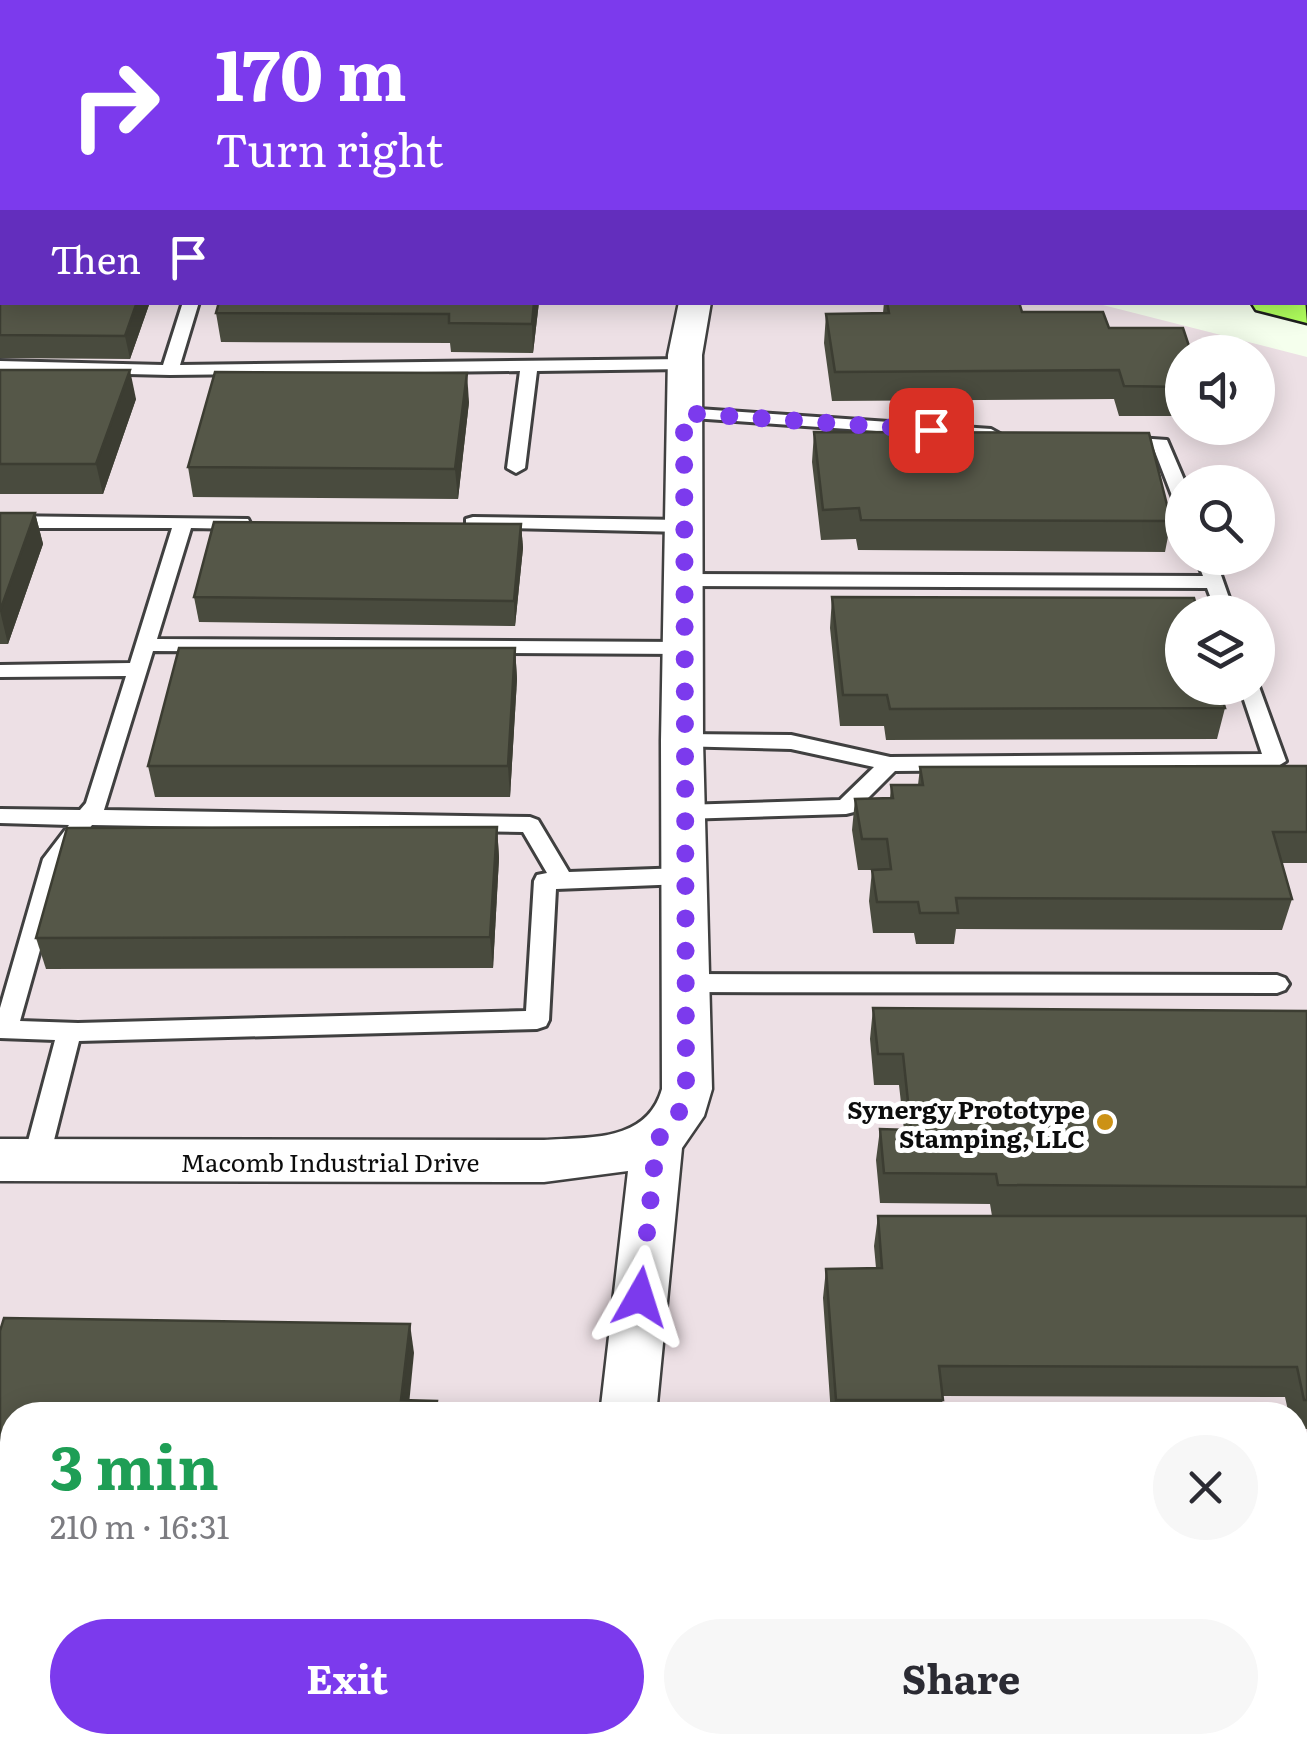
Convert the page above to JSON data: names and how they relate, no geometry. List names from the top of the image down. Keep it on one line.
{"streets":{"street":["Macomb Industrial Drive"]},"places":["Synergy Prototype Stamping, LLC"],"page":{"turn":["170 m","Turn right"],"then":"Then","heading":["3 min","210 m · 16:31"],"buttons":["Exit","Share"]}}
